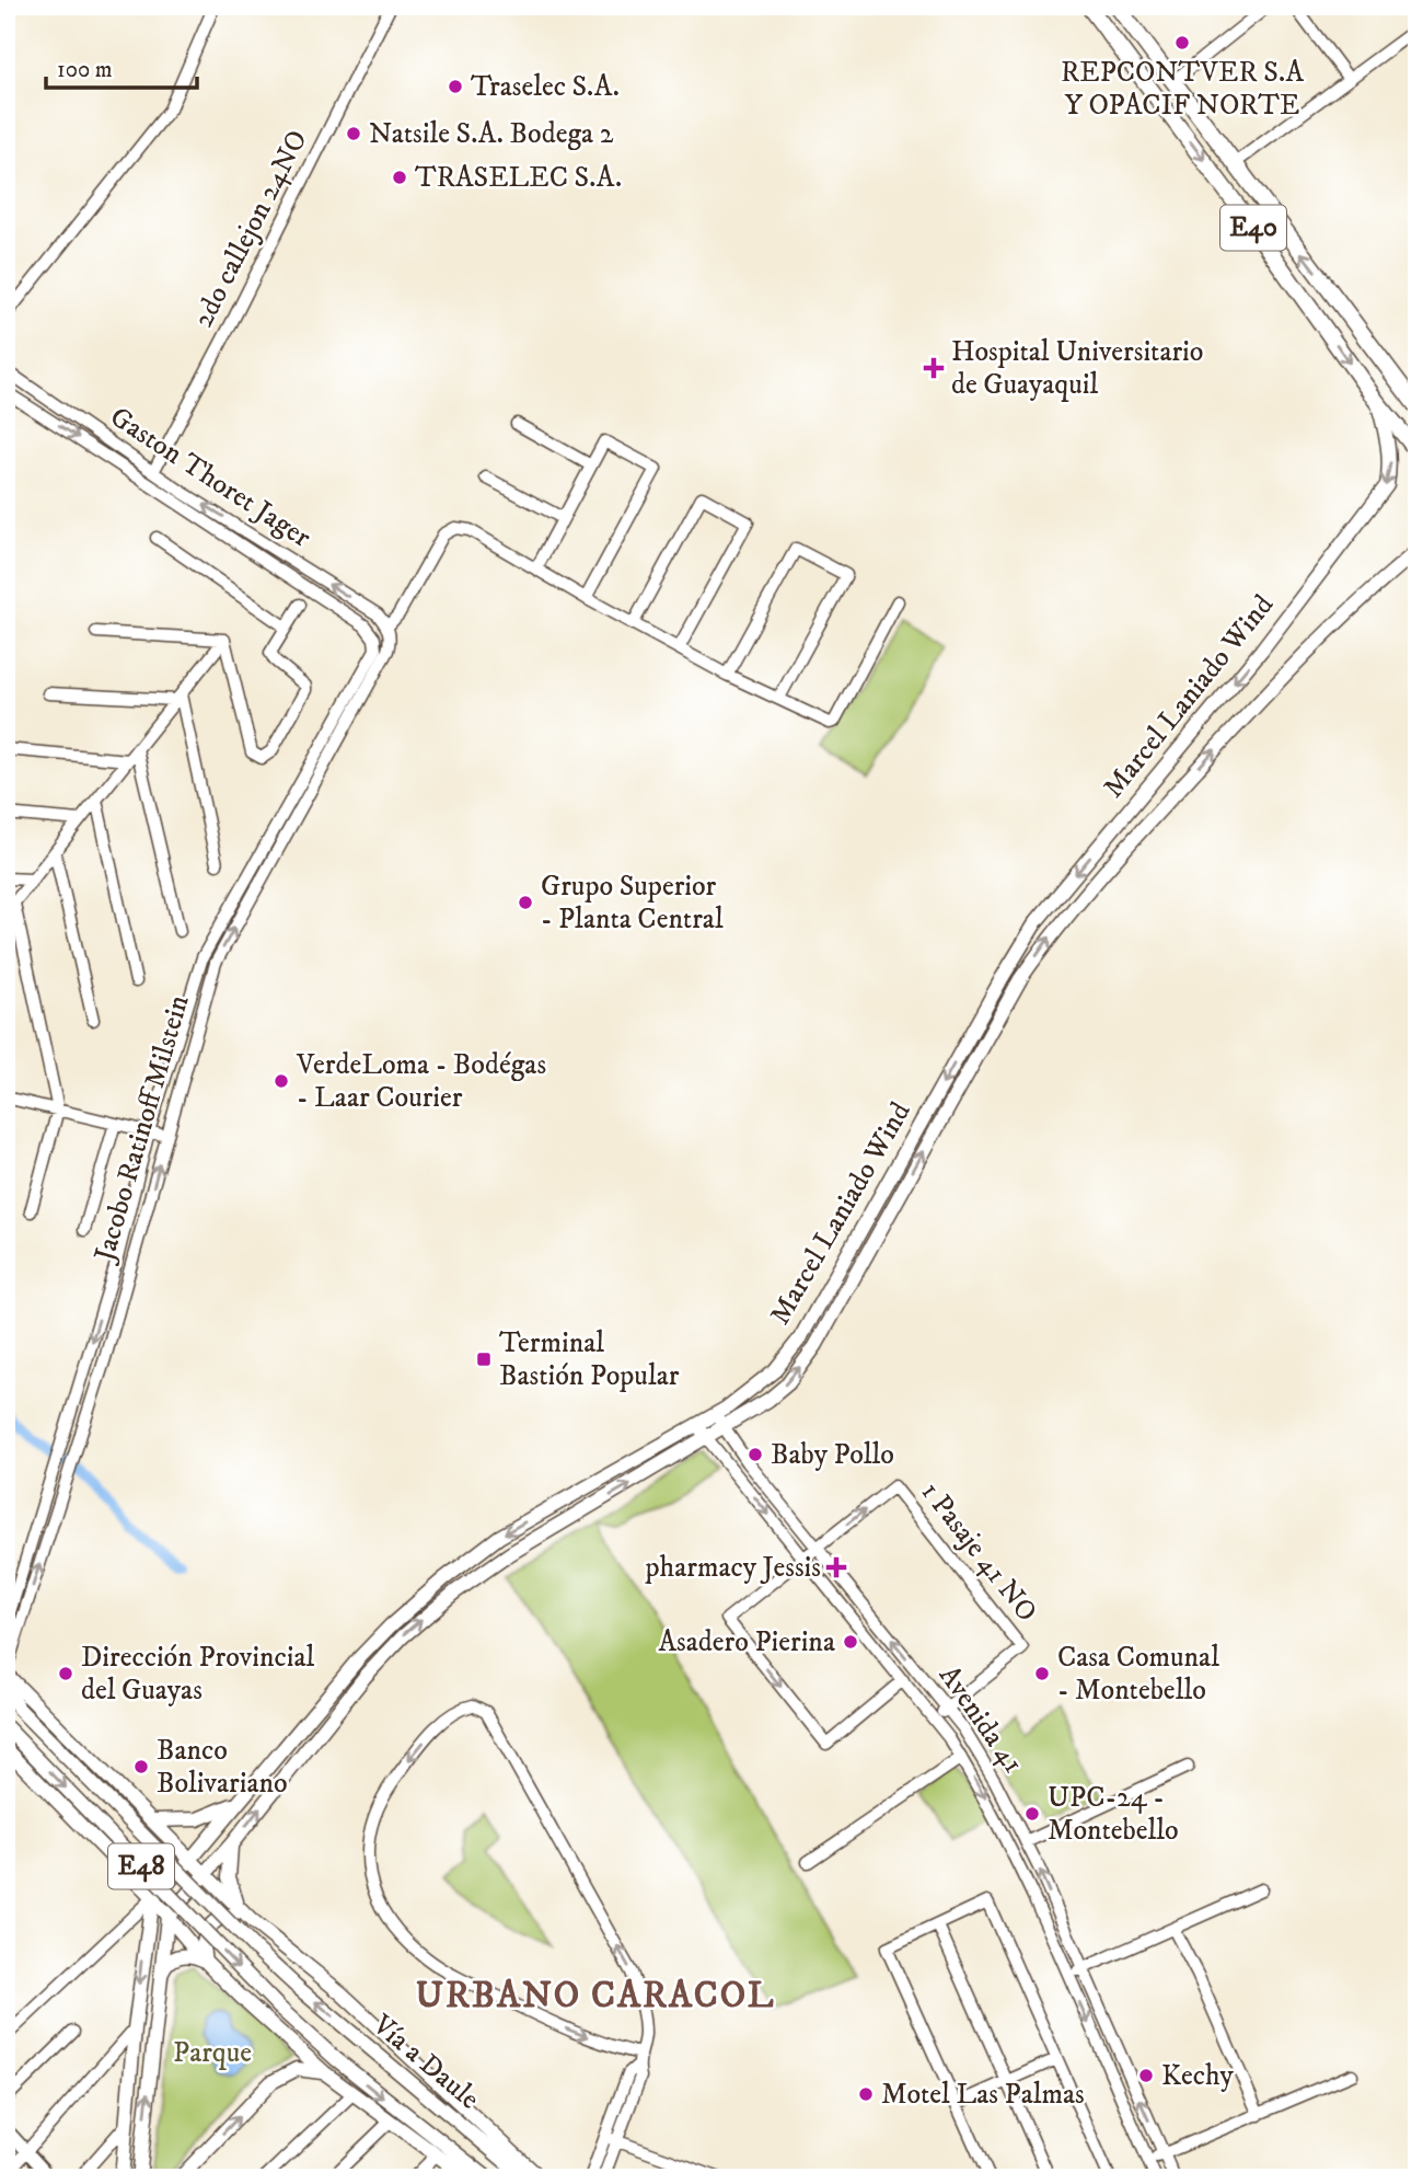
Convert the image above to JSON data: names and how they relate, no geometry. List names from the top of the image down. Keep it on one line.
{"streets":{"highway":["E40"],"main road":["Marcel Laniado Wind","E48","Vía a Daule"],"street":["2do callejon 24NO","Gaston Thoret Jager","Jacobo Ratinoff Milstein","1 Pasaje 41 NO","Avenida 41"]},"crossings":[["E40","Marcel Laniado Wind"],["2do callejon 24NO","Gaston Thoret Jager"],["Gaston Thoret Jager","Jacobo Ratinoff Milstein"],["Marcel Laniado Wind","Avenida 41"],["Marcel Laniado Wind","E48"],["Jacobo Ratinoff Milstein","E48"],["1 Pasaje 41 NO","Avenida 41"],["E48","Vía a Daule"]],"districts":["URBANO CARACOL"],"parks":["Parque"],"places":{"other":["REPCONTVER S.A Y OPACIF NORTE","Traselec S.A.","Natsile S.A. Bodega 2","TRASELEC S.A.","Grupo Superior - Planta Central","VerdeLoma - Bodégas - Laar Courier","Baby Pollo","Asadero Pierina","Dirección Provincial del Guayas","Casa Comunal - Montebello","Banco Bolivariano","UPC-24 - Montebello","Kechy","Motel Las Palmas"],"health":["Hospital Universitario de Guayaquil","pharmacy Jessis"],"transit":["Terminal Bastión Popular"]},"scale_bar":"100 m"}
